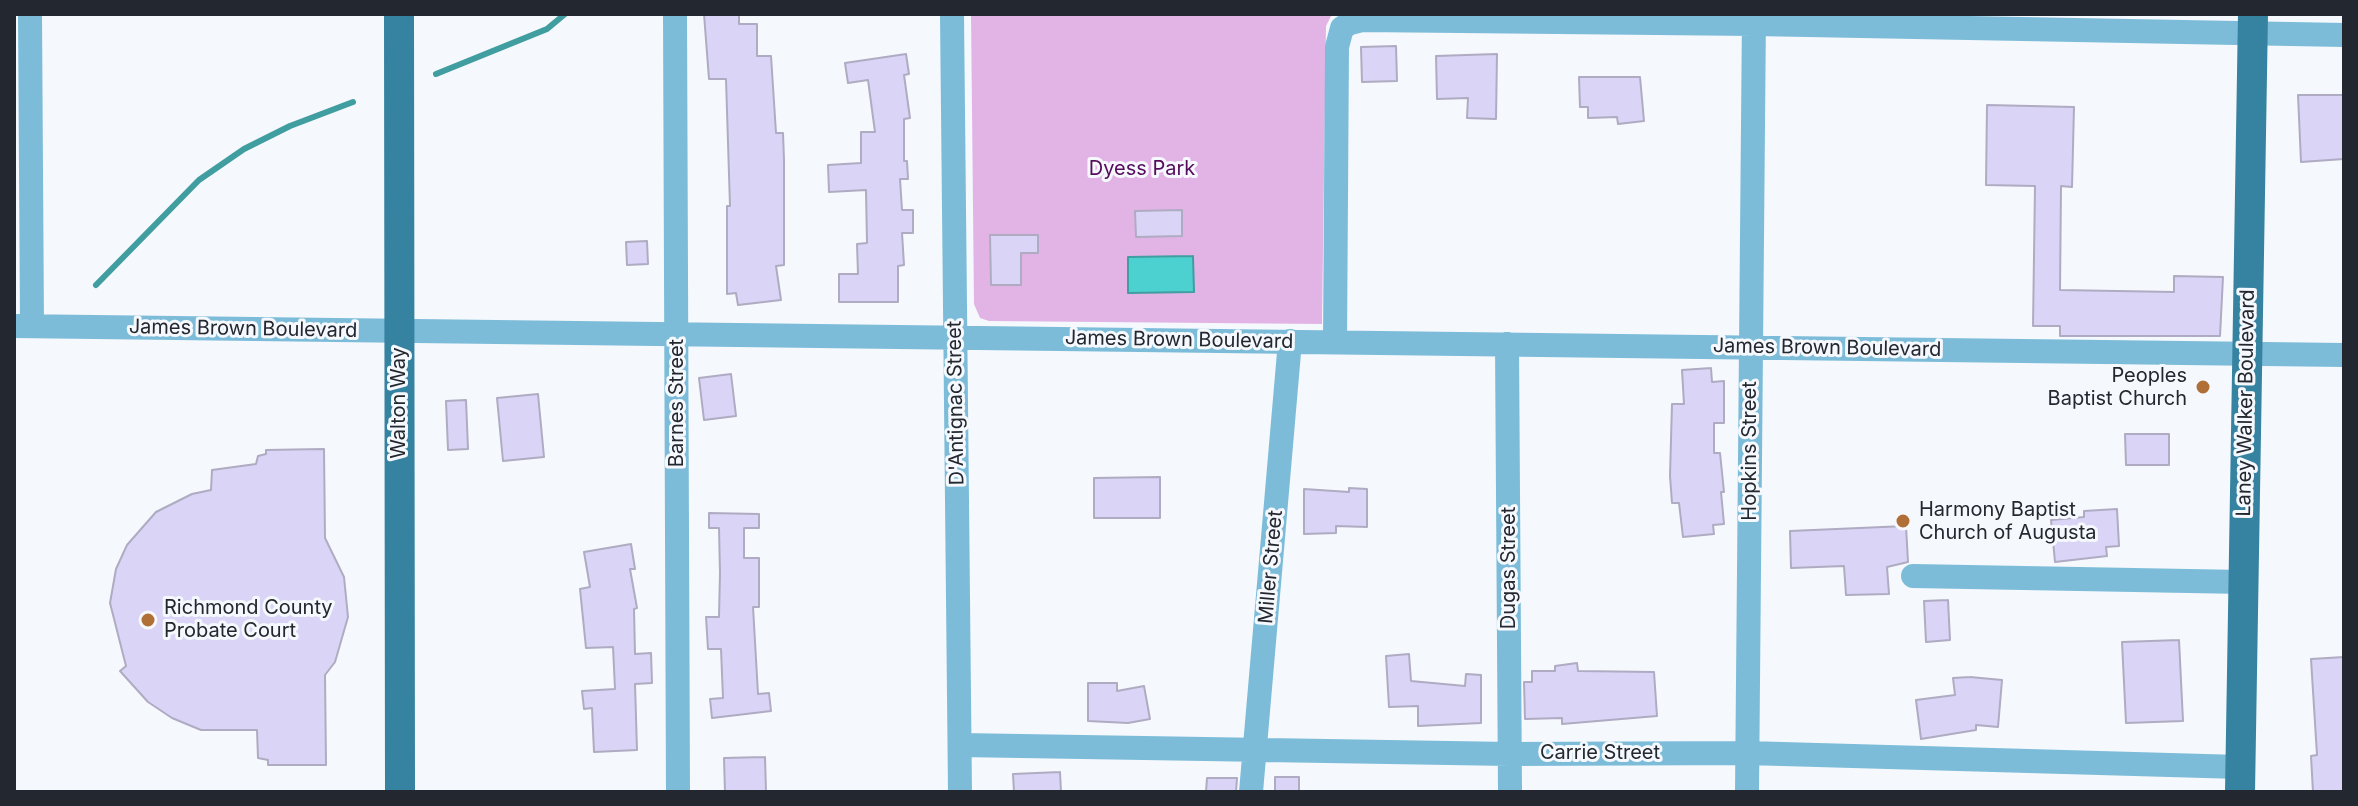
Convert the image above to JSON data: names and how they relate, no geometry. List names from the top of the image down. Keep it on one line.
{"streets":{"main road":["Walton Way","Laney Walker Boulevard"],"street":["James Brown Boulevard","Barnes Street","D'Antignac Street","Hopkins Street","Miller Street","Dugas Street","Carrie Street"]},"crossings":[["James Brown Boulevard","Walton Way"],["James Brown Boulevard","Barnes Street"],["James Brown Boulevard","D'Antignac Street"],["James Brown Boulevard","Laney Walker Boulevard"],["James Brown Boulevard","Hopkins Street"],["James Brown Boulevard","Miller Street"],["James Brown Boulevard","Dugas Street"],["D'Antignac Street","Carrie Street"],["Laney Walker Boulevard","Carrie Street"],["Hopkins Street","Carrie Street"],["Miller Street","Carrie Street"],["Dugas Street","Carrie Street"]],"parks":["Dyess Park"],"places":["Peoples Baptist Church","Harmony Baptist Church of Augusta","Richmond County Probate Court"]}
